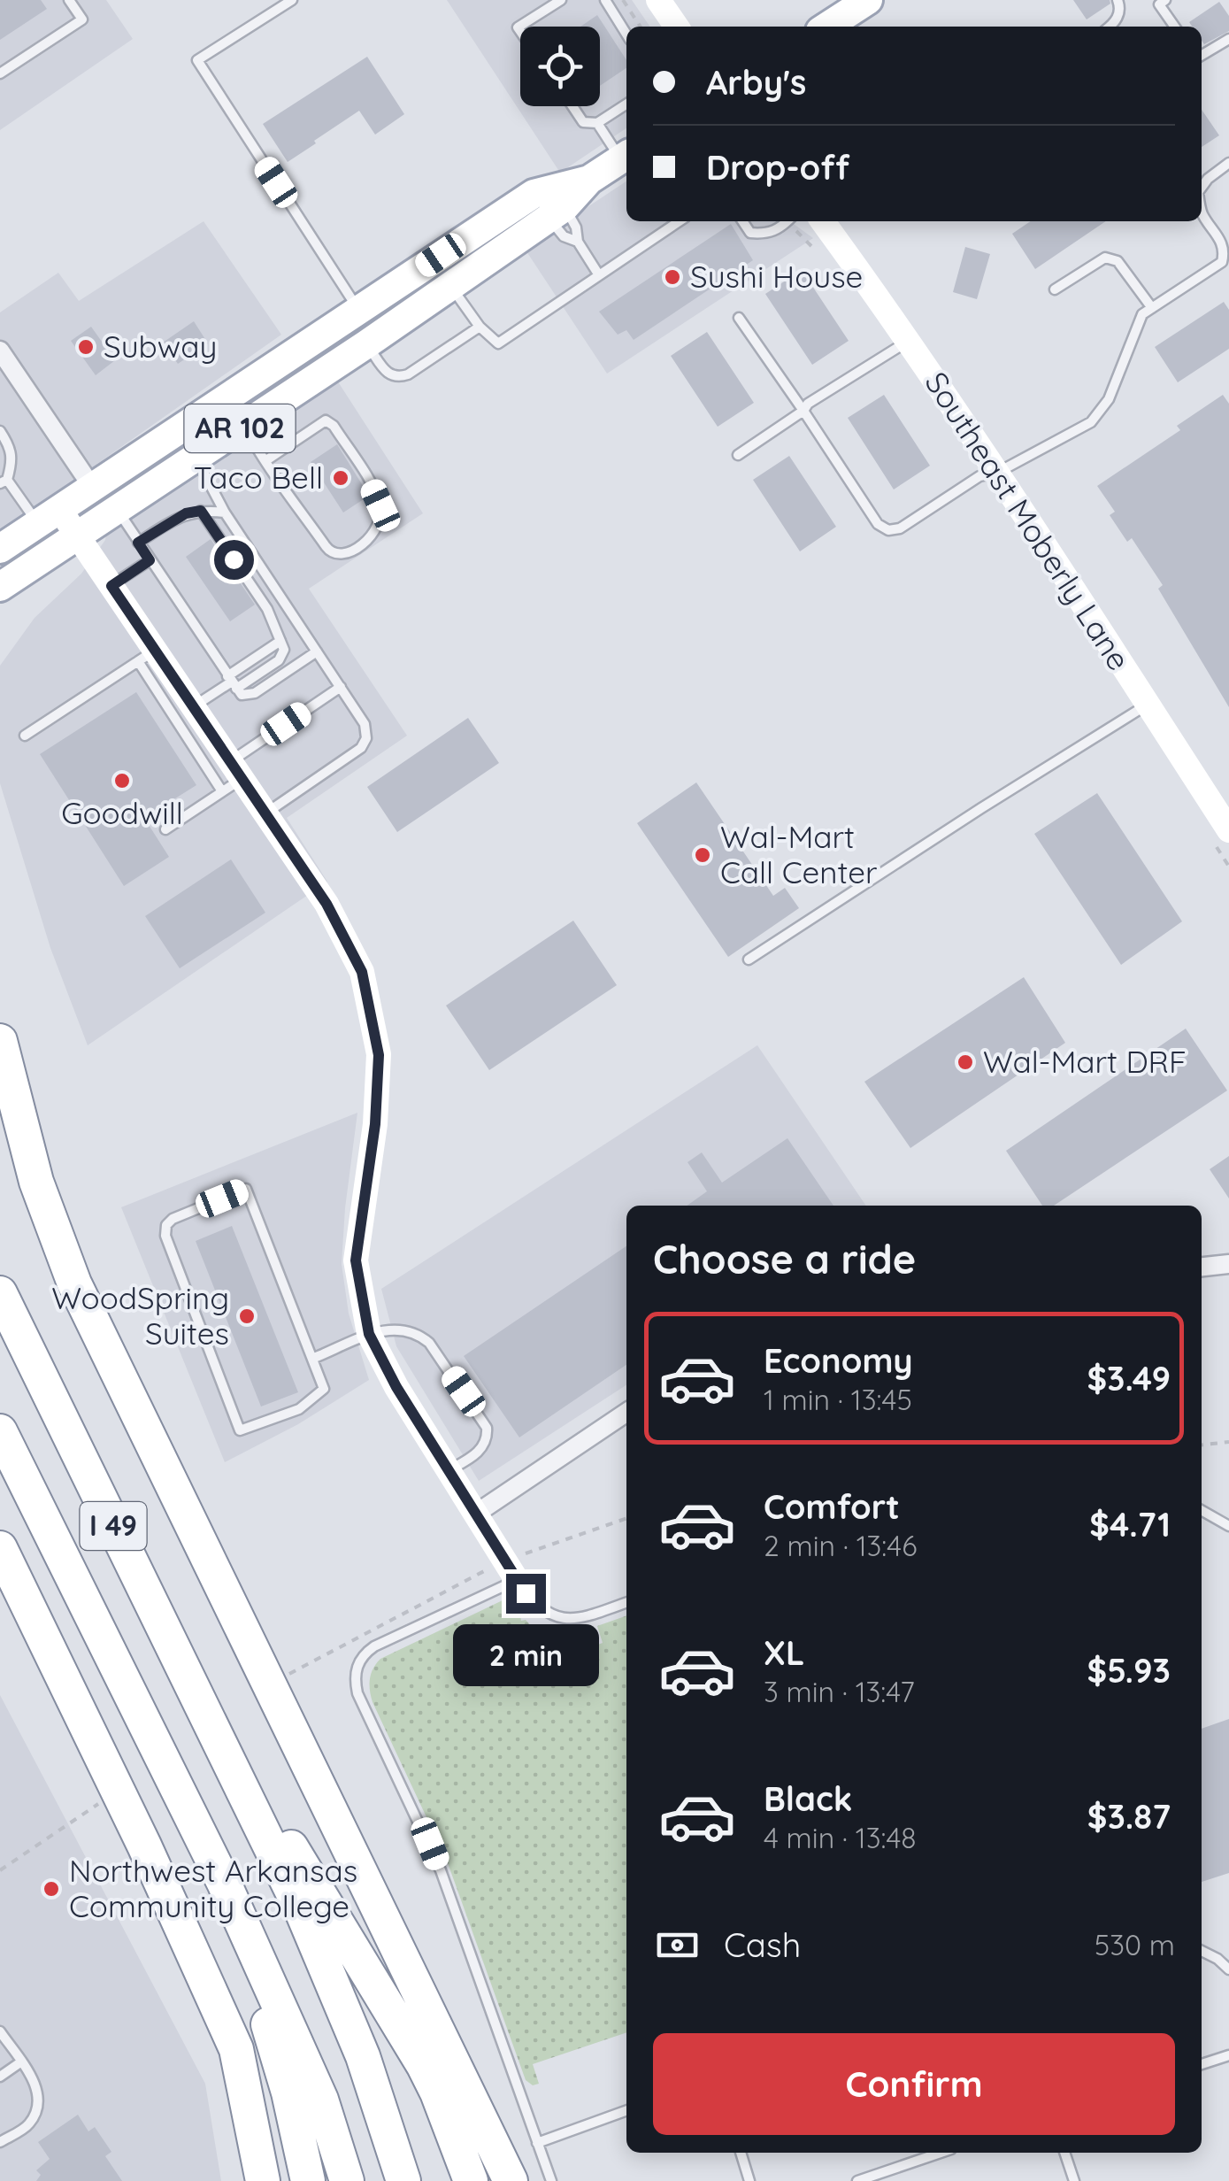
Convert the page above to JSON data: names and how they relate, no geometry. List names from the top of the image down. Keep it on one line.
{"streets":{"highway":["I 49"],"main road":["AR 102"],"street":["Southeast Moberly Lane"]},"places":["Sushi House","Subway","Taco Bell","Goodwill","Wal-Mart Call Center","Wal-Mart DRF","WoodSpring Suites","Northwest Arkansas Community College"],"page":{"banner":["Arby's","Drop-off"],"heading":"Choose a ride","list":[{"name":"Economy","note":"1 min · 13:45","value":"$3.49"},{"name":"Comfort","note":"2 min · 13:46","value":"$4.71"},{"name":"XL","note":"3 min · 13:47","value":"$5.93"},{"name":"Black","note":"4 min · 13:48","value":"$3.87"}],"bubble":"2 min","pay":["Cash","530 m"],"buttons":"Confirm"}}
